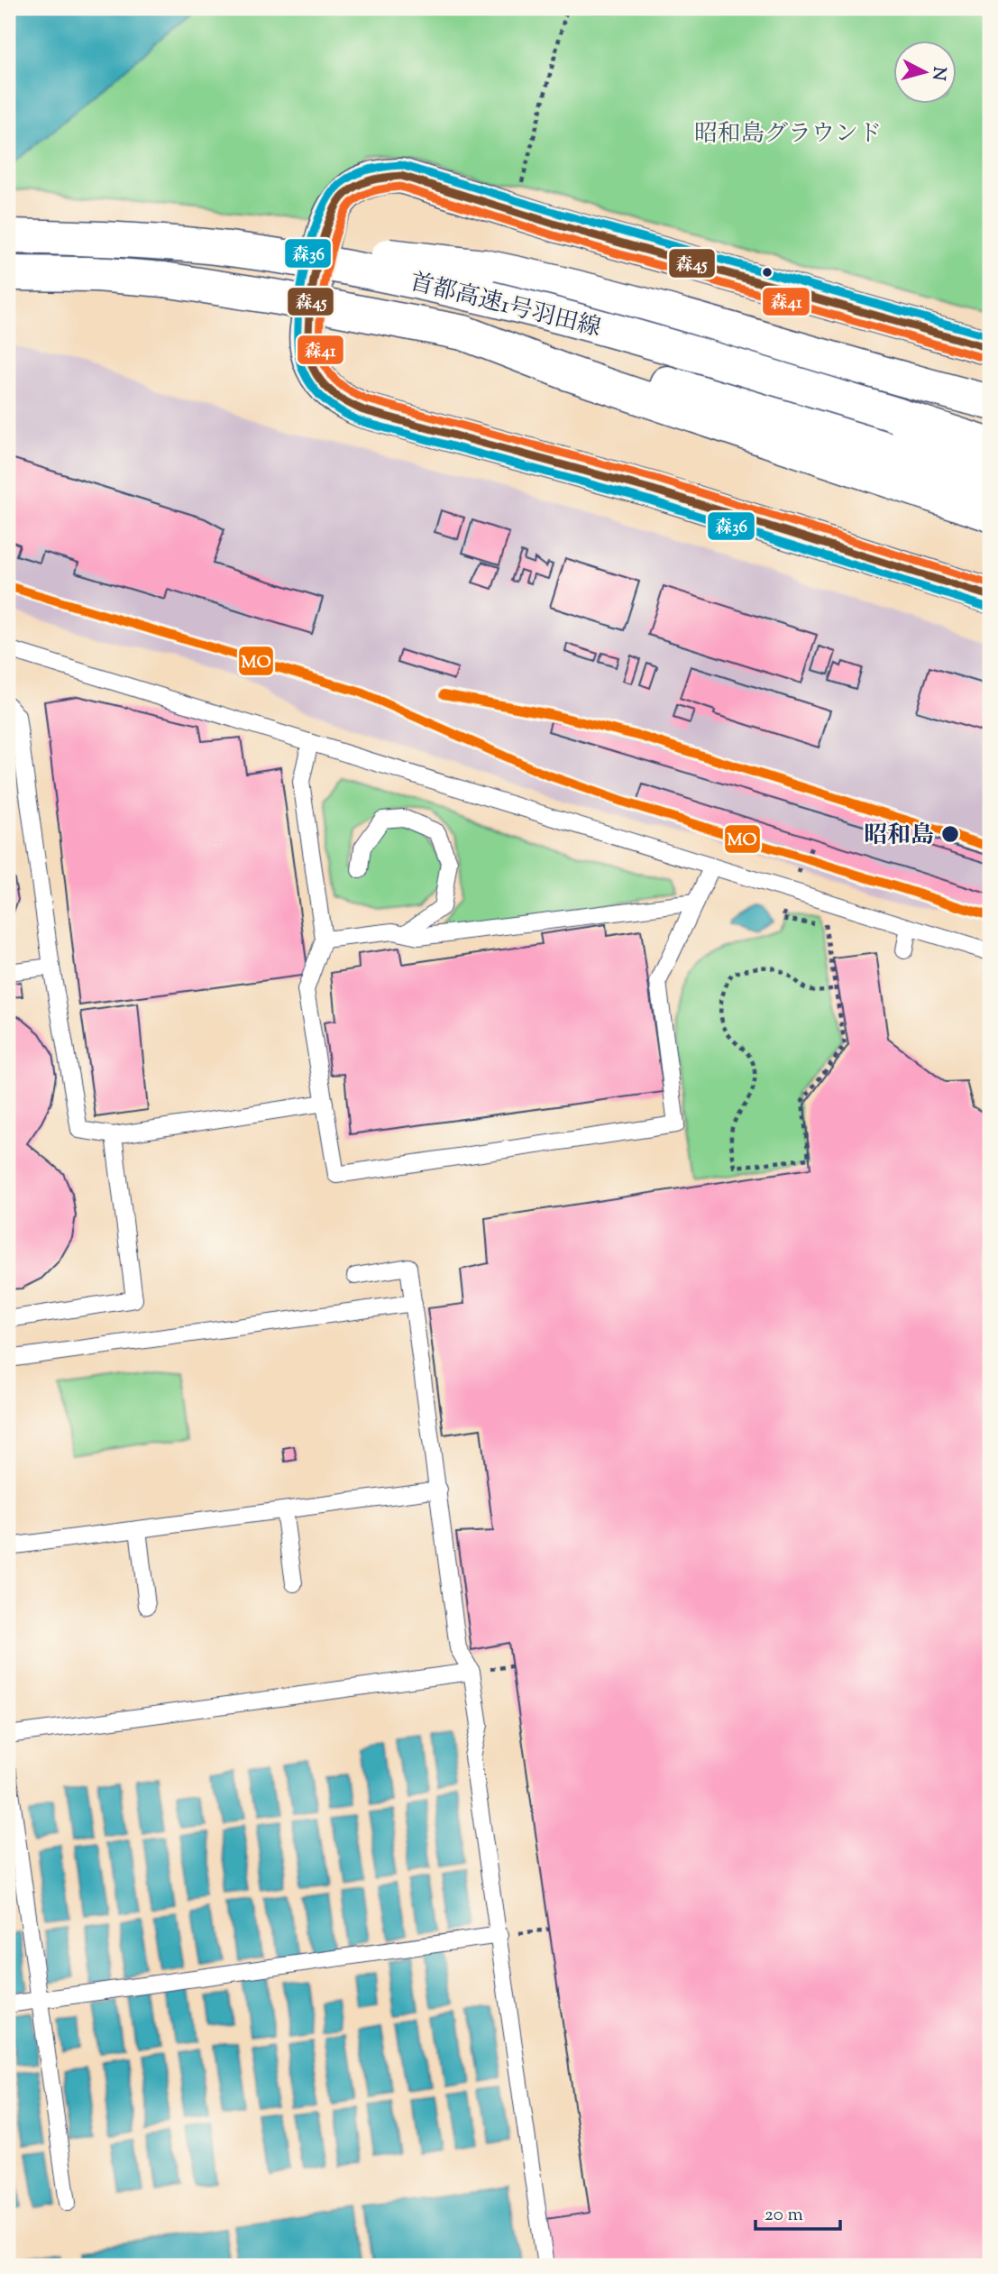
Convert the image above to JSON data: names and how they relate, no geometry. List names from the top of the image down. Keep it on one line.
{"streets":{"main road":["首都高速1号羽田線"]},"parks":["昭和島グラウンド"],"places":["昭和島"],"lines":["transit line 森36","transit line 森45","transit line 森41","transit line MO"],"scale_bar":"20 m","north":"right"}
